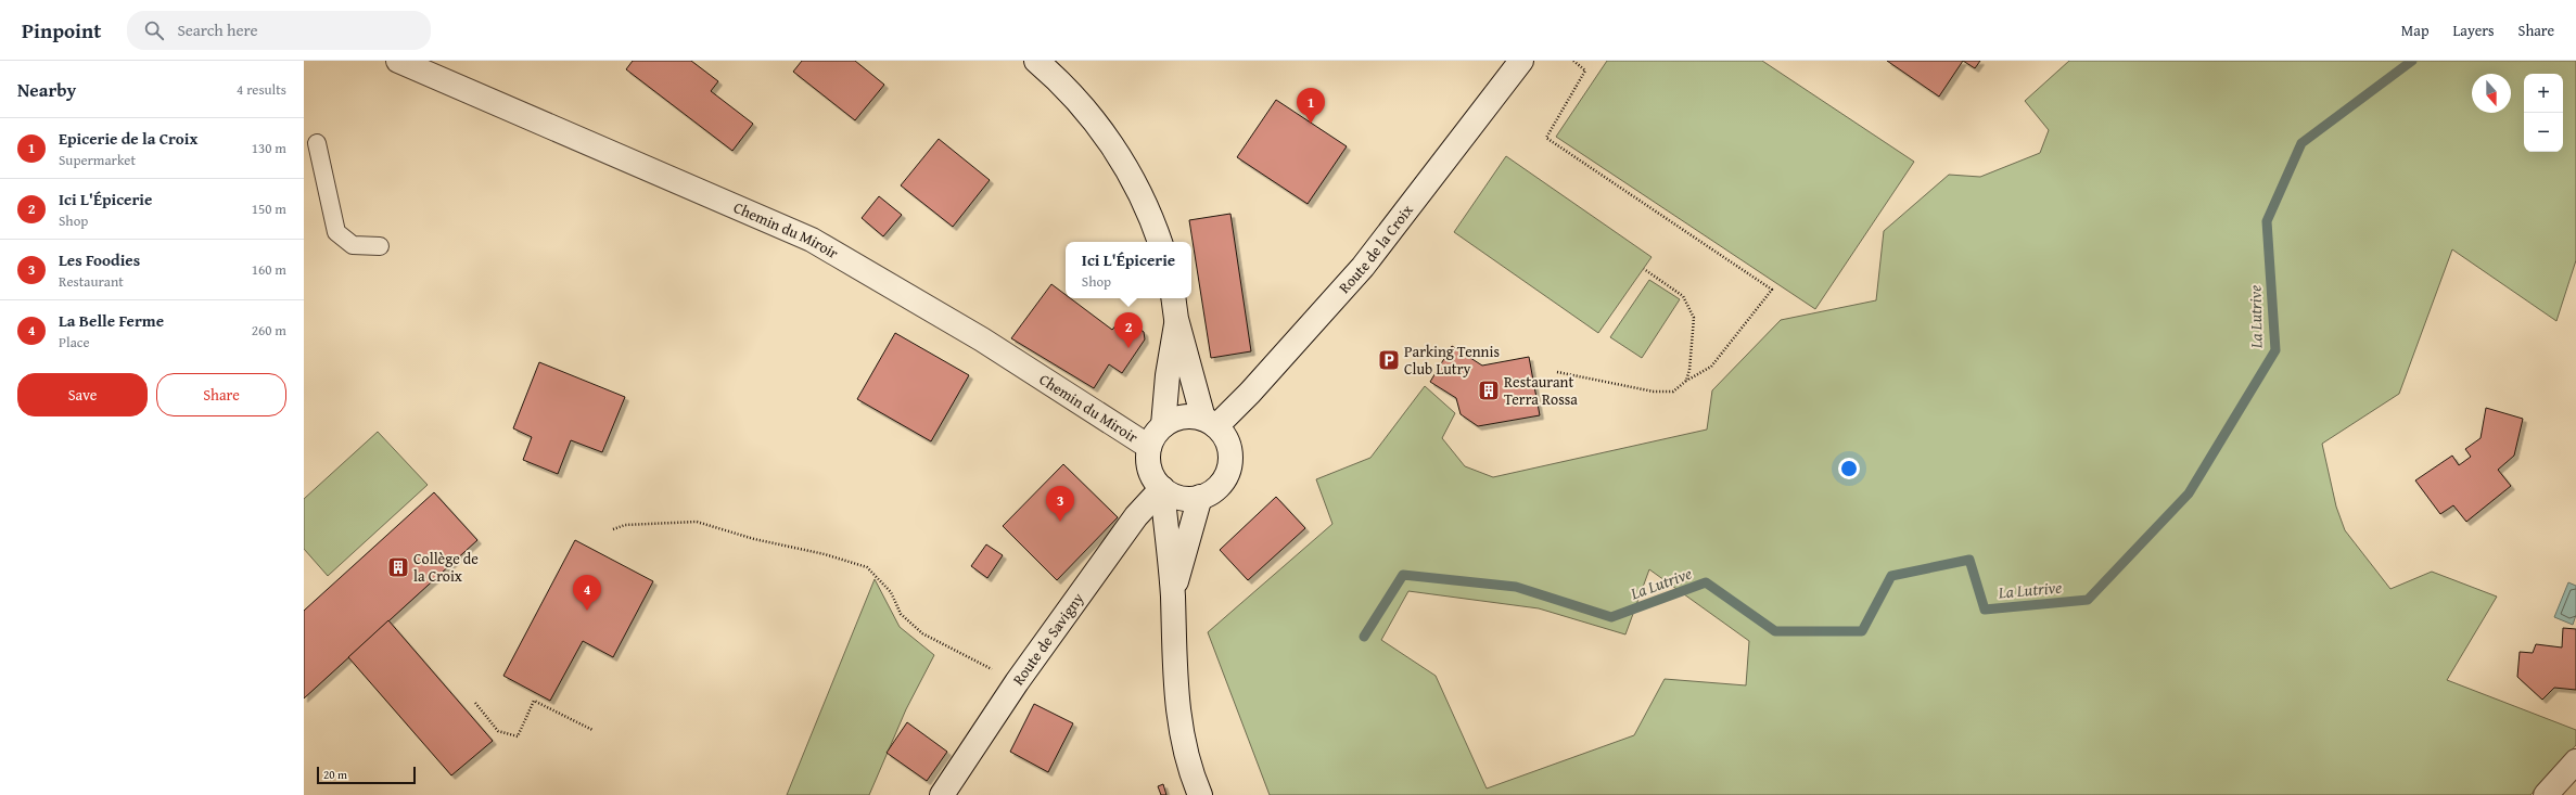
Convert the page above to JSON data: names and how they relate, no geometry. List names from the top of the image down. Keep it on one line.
{"streets":{"street":["Chemin du Miroir","Route de la Croix","Route de Savigny"]},"crossings":[["Chemin du Miroir","Route de la Croix"],["Chemin du Miroir","Route de Savigny"],["Route de la Croix","Route de Savigny"]],"water":["La Lutrive"],"places":{"parking":["Parking Tennis Club Lutry"],"building":["Restaurant Terra Rossa","Collège de la Croix"]},"scale_bar":"20 m","north":"bottom","page":{"header":"Pinpoint","search":"Search here","nav":["Map","Layers","Share"],"heading":["Nearby","4 results"],"map_buttons":["+","−"],"pins":["1","2","3","4"],"list":[{"mark":"1","name":"Epicerie de la Croix","note":"Supermarket","value":"130 m"},{"mark":"2","name":"Ici L'Épicerie","note":"Shop","value":"150 m"},{"mark":"3","name":"Les Foodies","note":"Restaurant","value":"160 m"},{"mark":"4","name":"La Belle Ferme","note":"Place","value":"260 m"}],"popup":["Ici L'Épicerie","Shop"],"buttons":["Save","Share"],"scale":"20 m"}}
